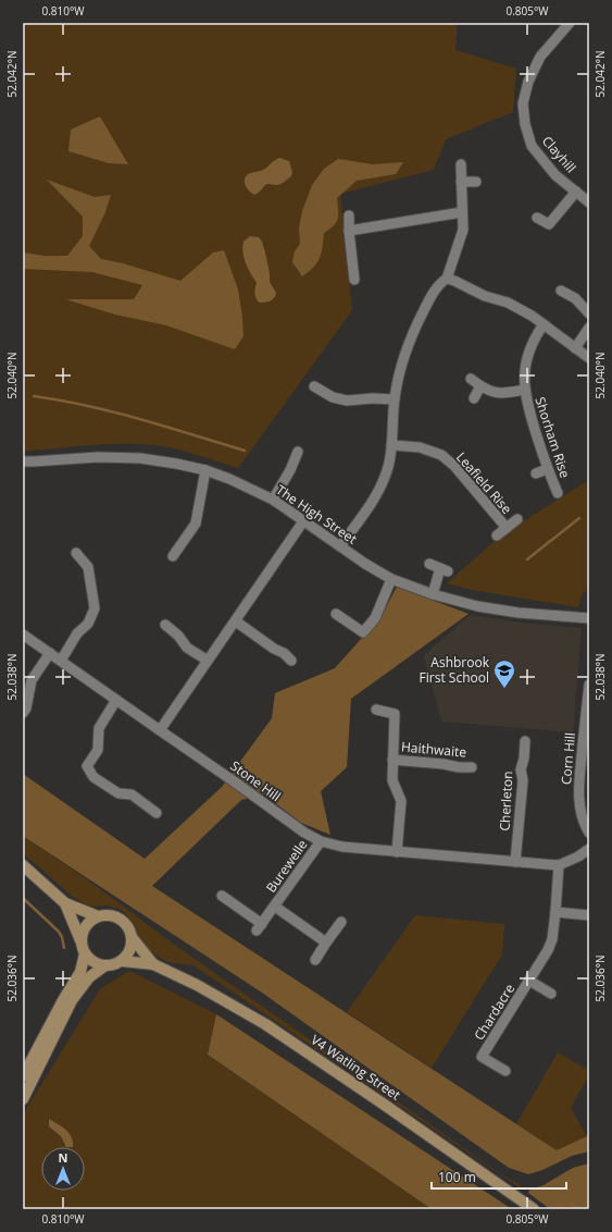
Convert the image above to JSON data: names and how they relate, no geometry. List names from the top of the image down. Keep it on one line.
{"streets":{"street":["Clayhill","Shorham Rise","Leafield Rise","The High Street","Haithwaite","Corn Hill","Stone Hill","Cherleton","Burewelle","Chardacre","V4 Watling Street"]},"crossings":[["Haithwaite","Stone Hill"],["Stone Hill","Cherleton"],["Stone Hill","Burewelle"],["Stone Hill","Chardacre"]],"places":{"school or university":["Ashbrook First School"]},"scale_bar":"100 m","north":"top","coordinates":["0.810°W","0.805°W","52.042°N","52.040°N","52.038°N","52.036°N"]}
